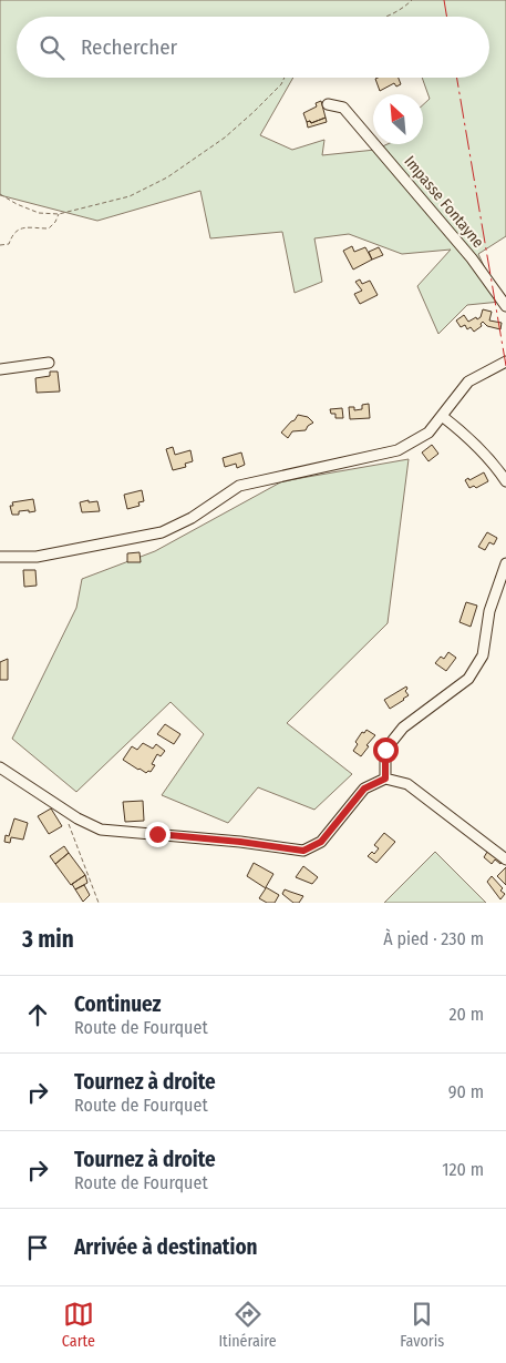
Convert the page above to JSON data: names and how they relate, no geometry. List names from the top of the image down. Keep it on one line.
{"streets":{"street":["Impasse Fontayne"]},"north":"top left","page":{"search":"Rechercher","heading":["3 min","À pied · 230 m"],"list":[["Continuez","Route de Fourquet","20 m"],["Tournez à droite","Route de Fourquet","90 m"],["Tournez à droite","Route de Fourquet","120 m"],"Arrivée à destination"],"nav":["Carte","Itinéraire","Favoris"]}}
